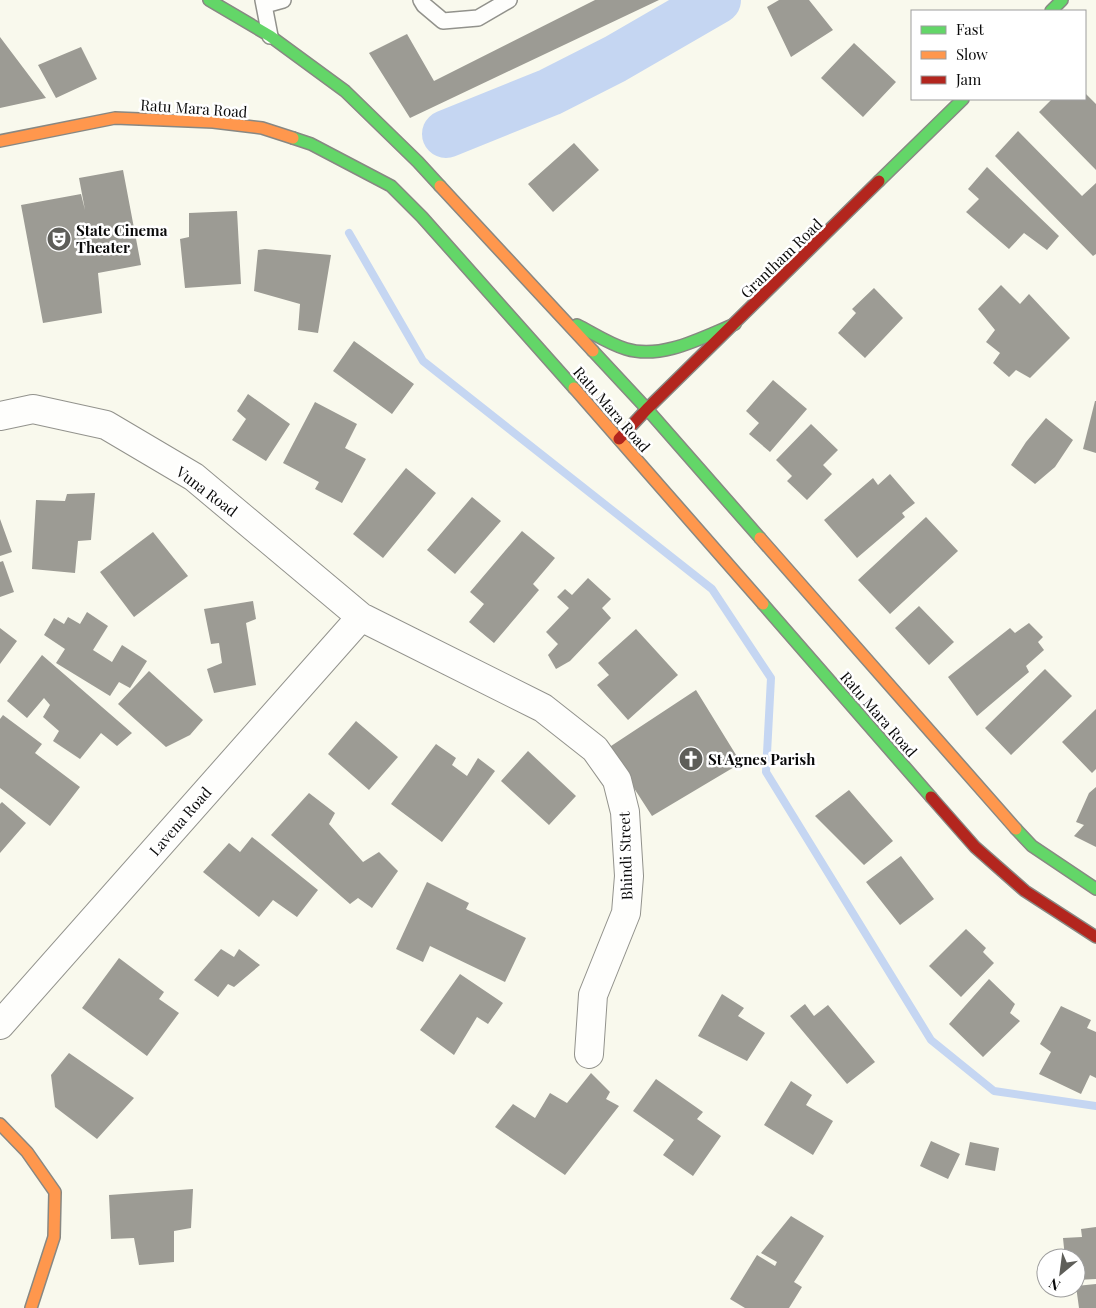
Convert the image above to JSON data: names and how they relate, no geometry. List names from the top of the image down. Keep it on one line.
{"streets":{"main road":["Ratu Mara Road","Grantham Road"],"street":["Vuna Road","Lavena Road","Bhindi Street"]},"crossings":[["Ratu Mara Road","Grantham Road"],["Vuna Road","Lavena Road"],["Vuna Road","Bhindi Street"],["Lavena Road","Bhindi Street"]],"places":{"theatre":["State Cinema Theater"],"church":["St Agnes Parish"]},"legend":["Fast","Slow","Jam"],"north":"bottom left"}
